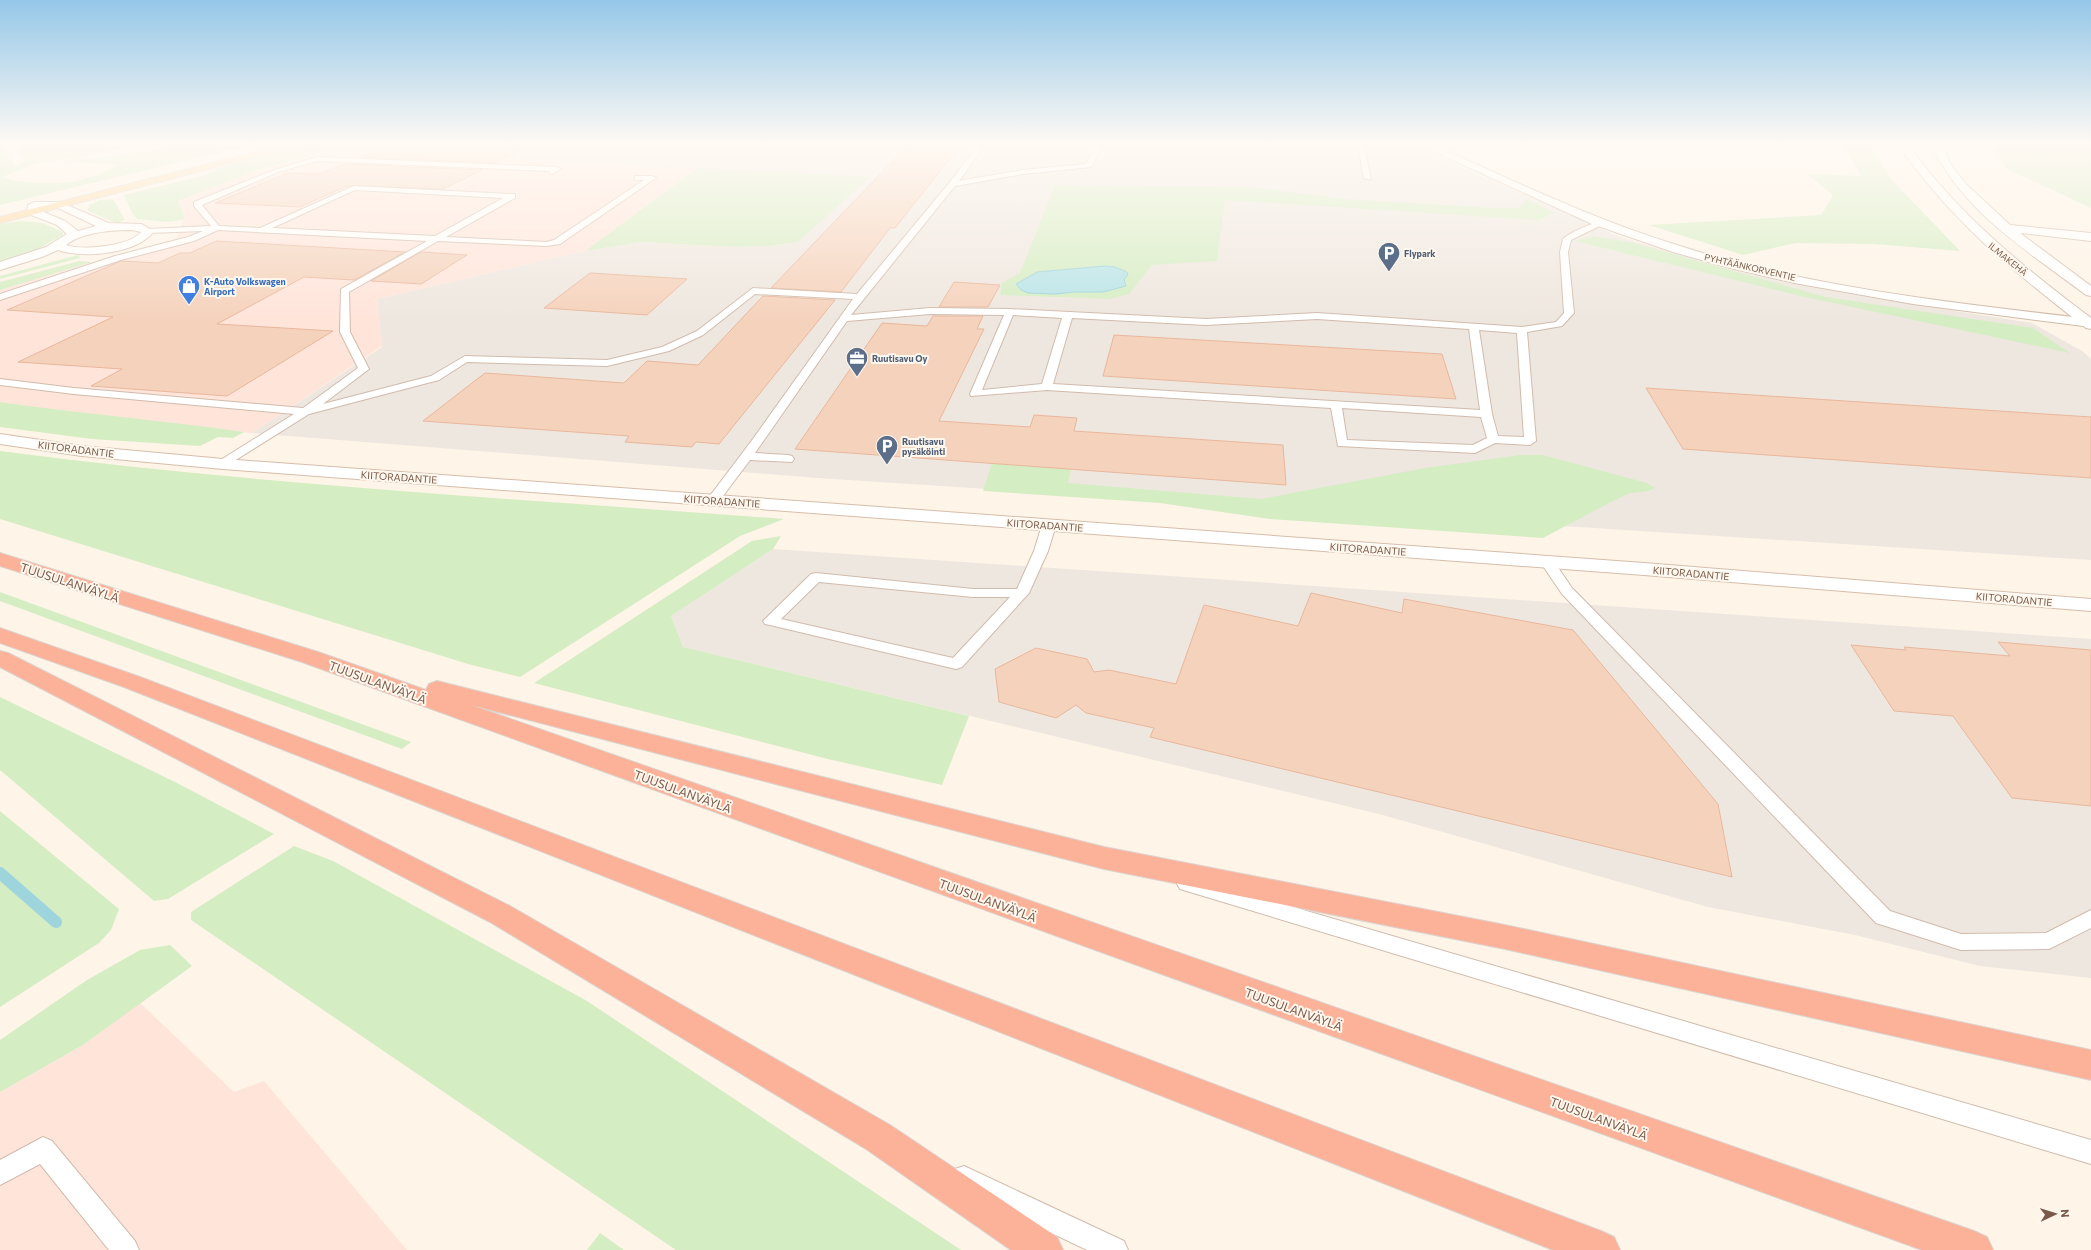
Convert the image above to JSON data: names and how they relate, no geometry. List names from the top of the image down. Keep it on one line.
{"streets":{"highway":["TUUSULANVÄYLÄ"],"main road":["ILMAKEHÄ","PYHTÄÄNKORVENTIE","KIITORADANTIE"]},"crossings":[["ILMAKEHÄ","PYHTÄÄNKORVENTIE"]],"places":{"parking":["Flypark","Ruutisavu pysäköinti"],"shop":["K-Auto Volkswagen Airport"],"office":["Ruutisavu Oy"]},"north":"right"}
